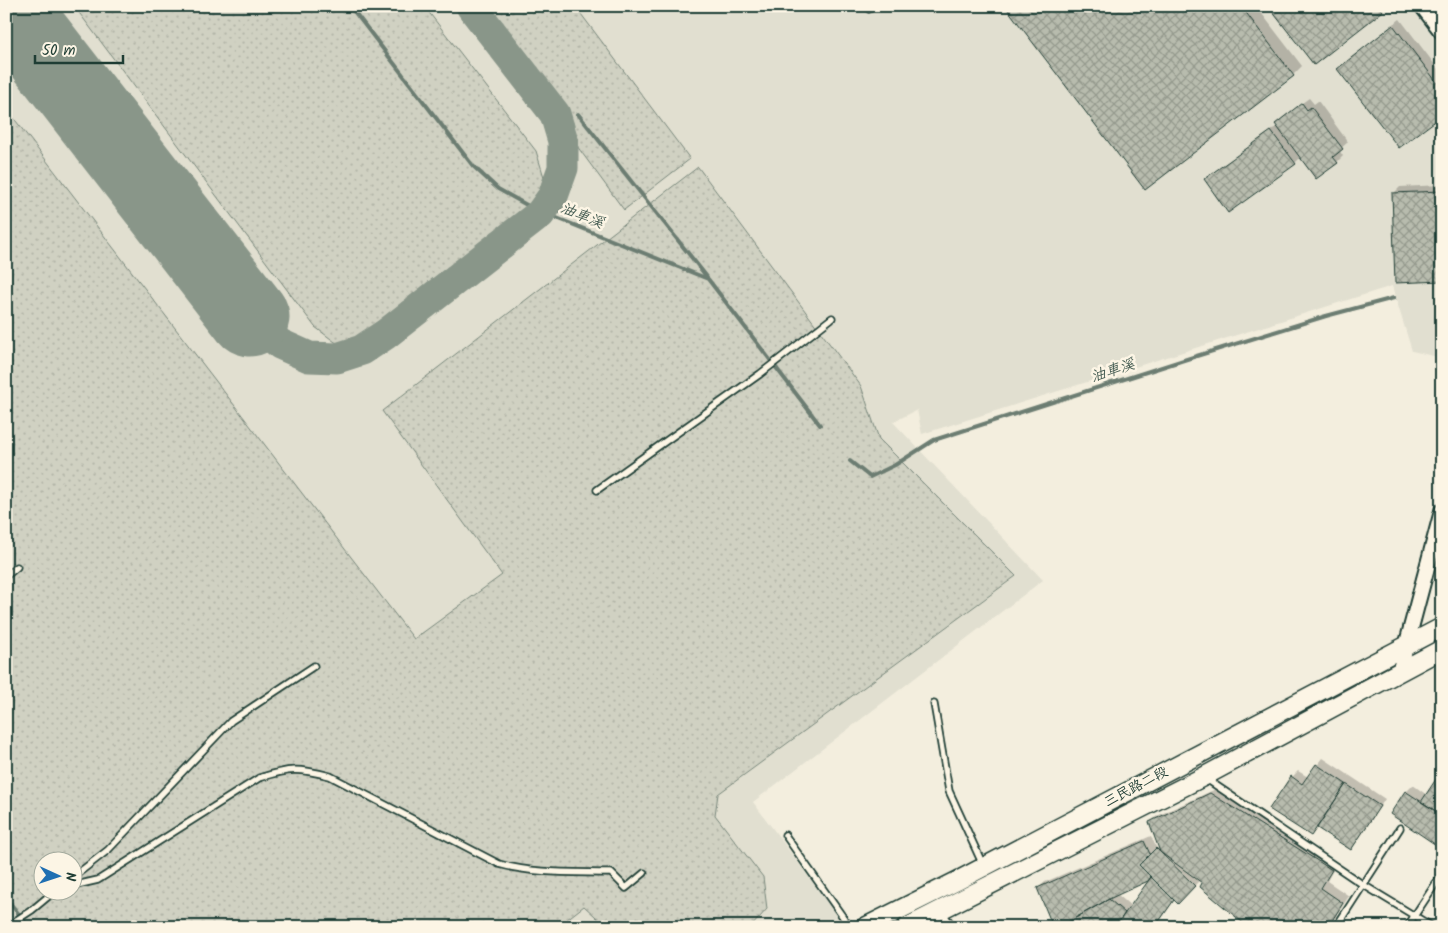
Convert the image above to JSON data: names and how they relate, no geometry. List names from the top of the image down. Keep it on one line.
{"streets":{"main road":["三民路二段"]},"water":["油車溪"],"scale_bar":"50 m","north":"right"}
